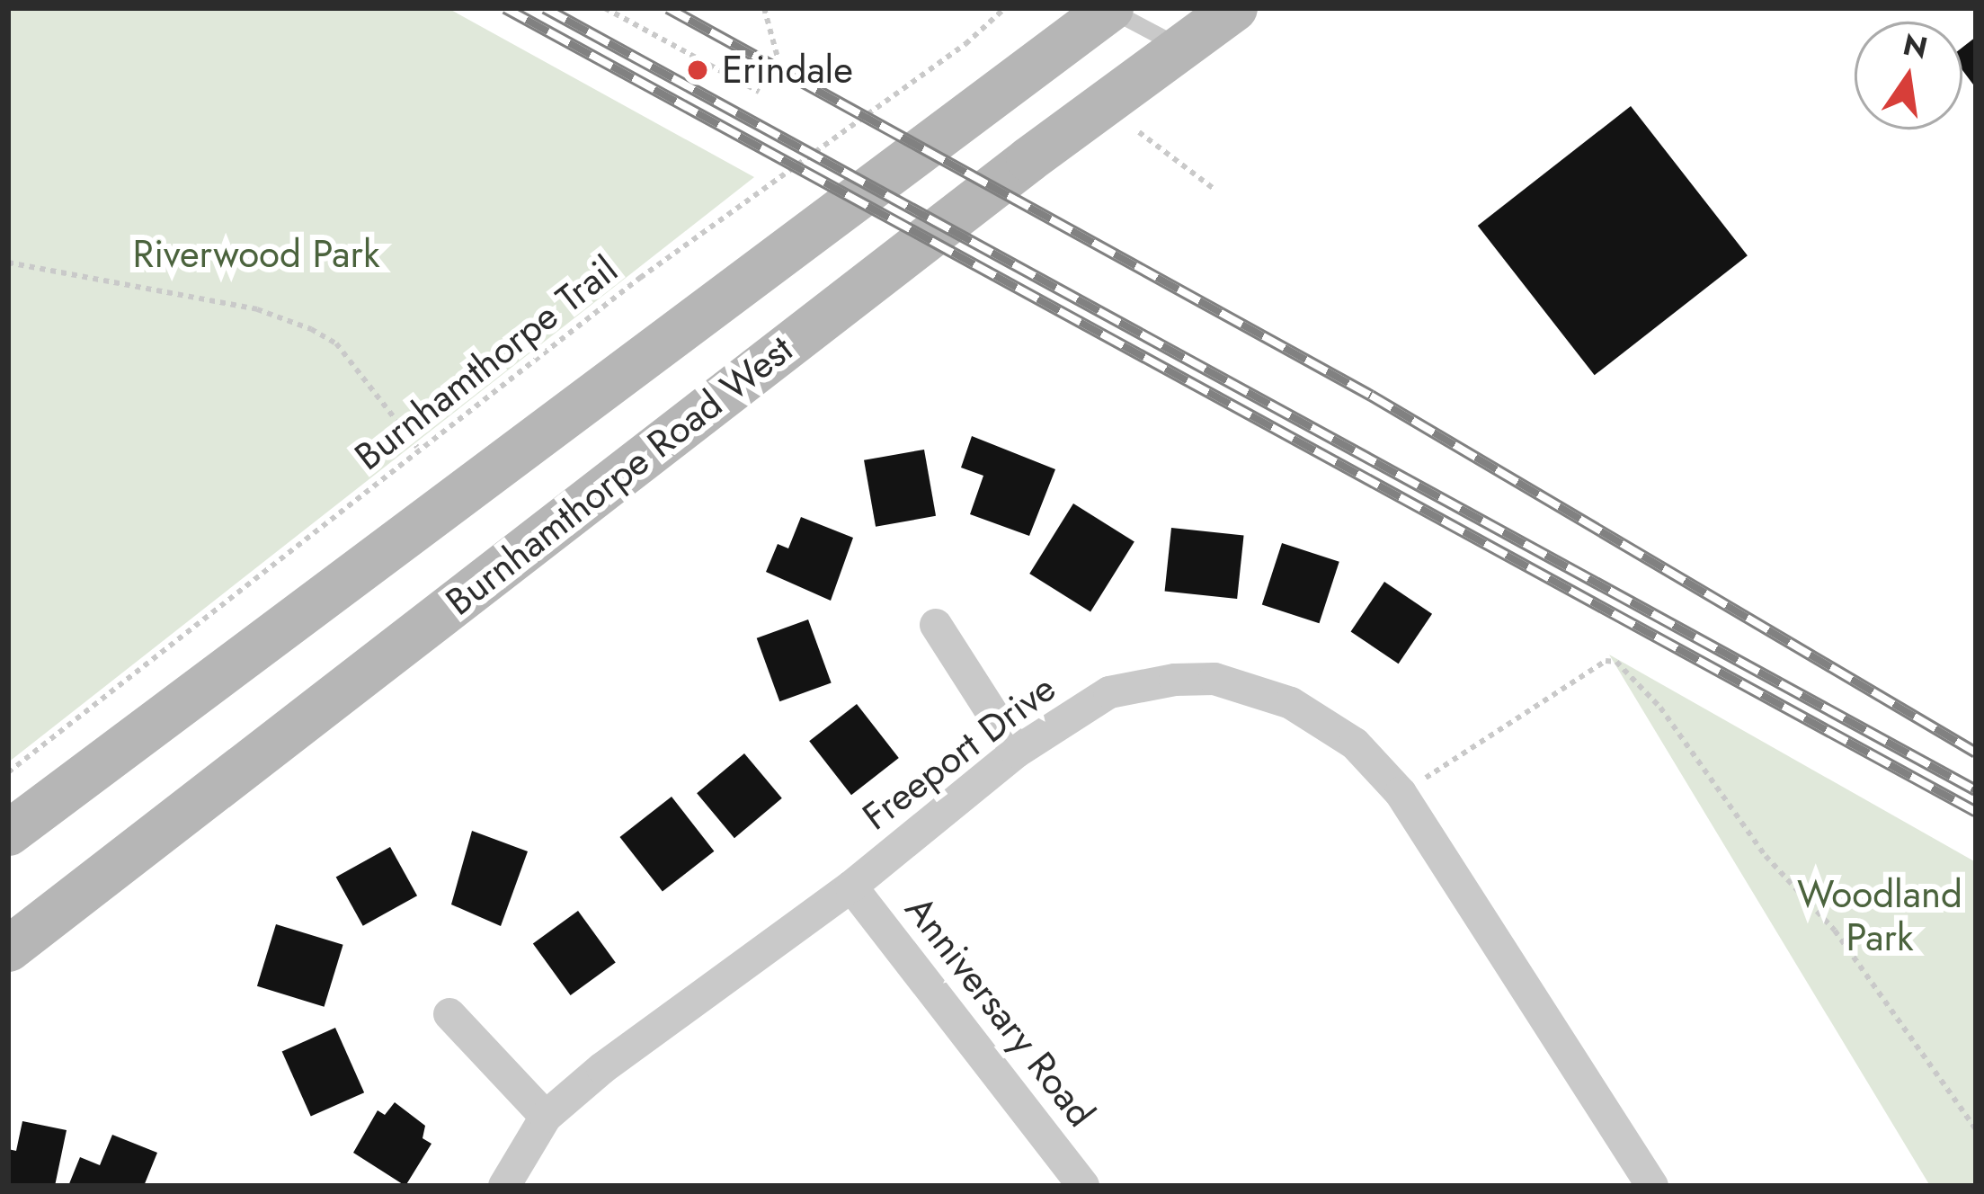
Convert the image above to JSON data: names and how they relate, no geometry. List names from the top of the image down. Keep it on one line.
{"streets":{"main road":["Burnhamthorpe Road West"],"street":["Freeport Drive","Anniversary Road"],"path":["Burnhamthorpe Trail"]},"crossings":[["Freeport Drive","Anniversary Road"]],"parks":["Riverwood Park","Woodland Park"],"places":["Erindale"],"north":"top"}
